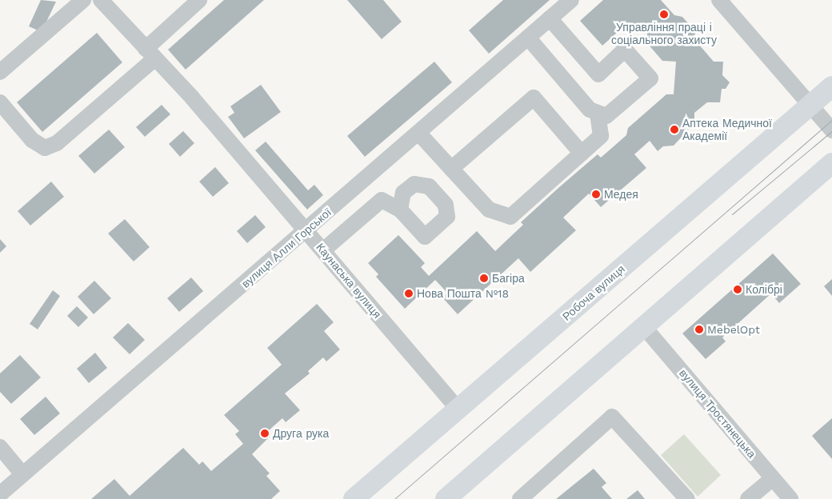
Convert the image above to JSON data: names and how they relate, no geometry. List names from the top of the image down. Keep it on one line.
{"streets":{"main road":["Робоча вулиця"],"street":["вулиця Алли Горської","Каунаська вулиця","вулиця Тростянецька"]},"crossings":[["вулиця Алли Горської","Каунаська вулиця"],["Каунаська вулиця","Робоча вулиця"]],"places":["Управління праці і соціального захисту","Аптека Медичної Академії","Медея","Багіра","Колібрі","Нова Пошта №18","MebelOpt","Друга рука"]}
